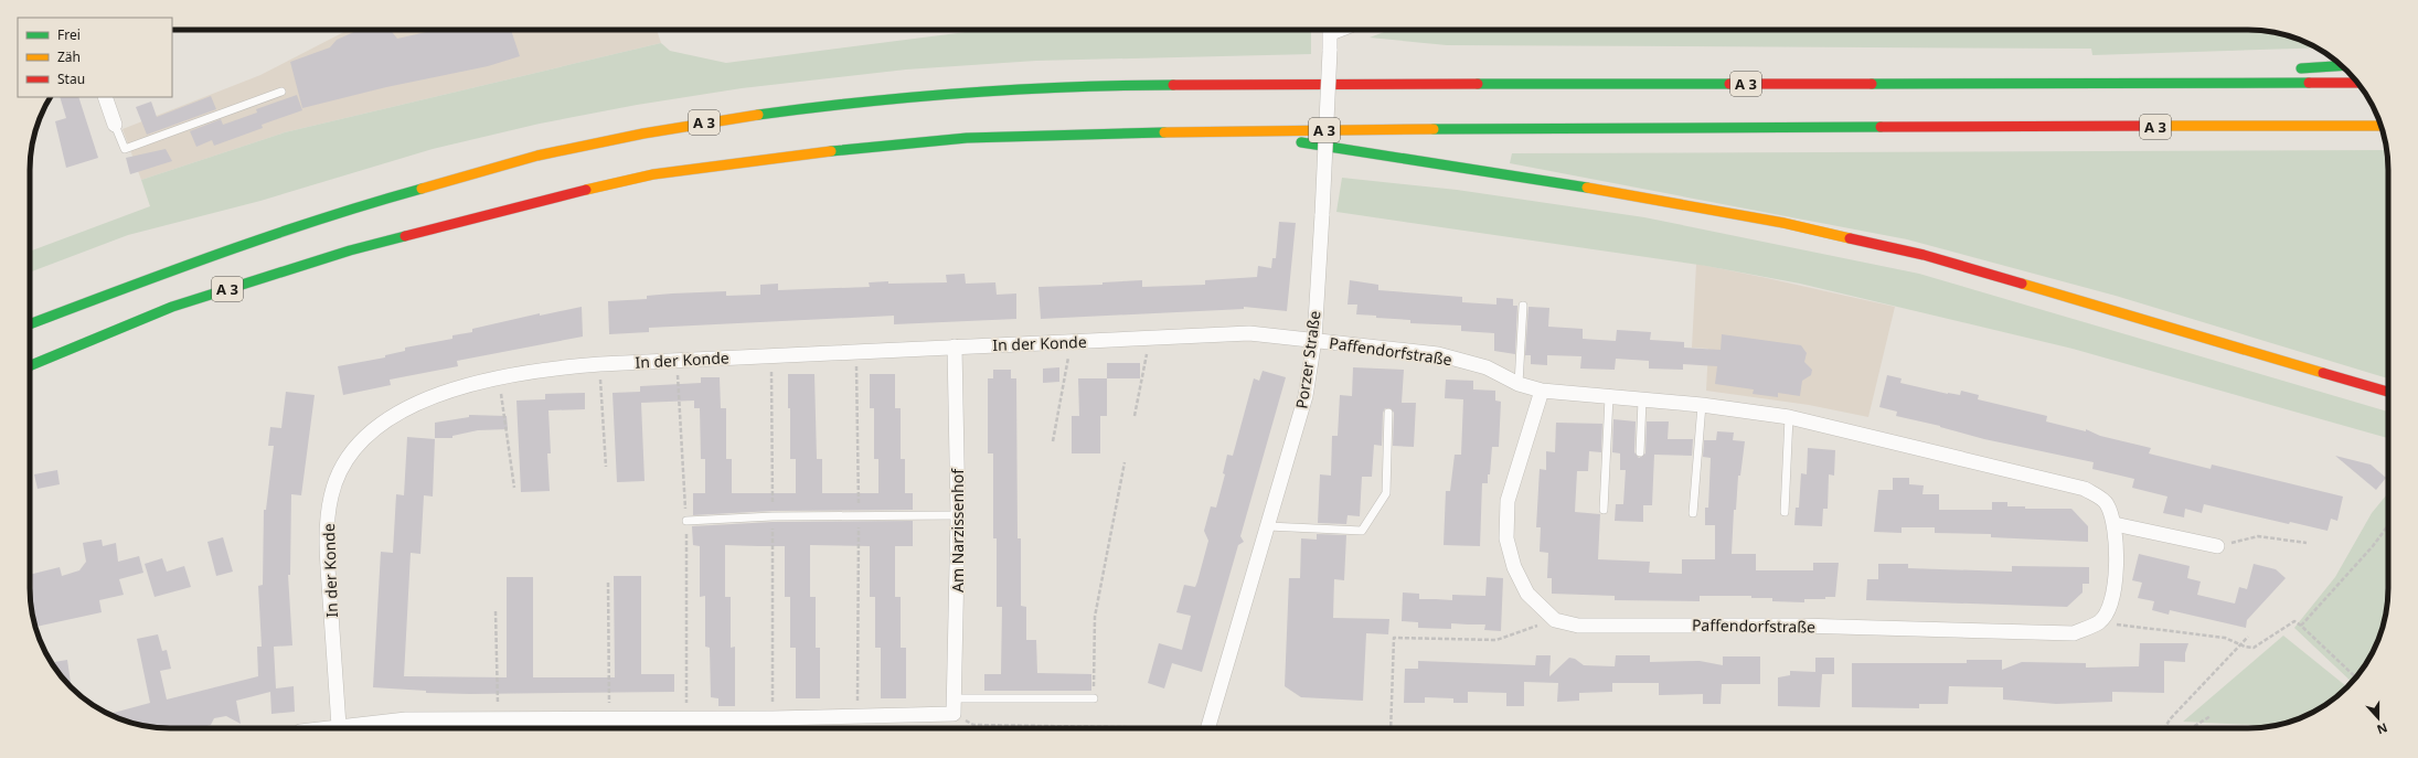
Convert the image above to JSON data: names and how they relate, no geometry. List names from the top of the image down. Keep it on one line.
{"streets":{"highway":["A 3"],"street":["In der Konde","Paffendorfstraße","Porzer Straße","Am Narzissenhof"]},"crossings":[["In der Konde","Paffendorfstraße"],["In der Konde","Porzer Straße"],["In der Konde","Am Narzissenhof"],["Paffendorfstraße","Porzer Straße"]],"legend":["Frei","Zäh","Stau"],"north":"bottom"}
